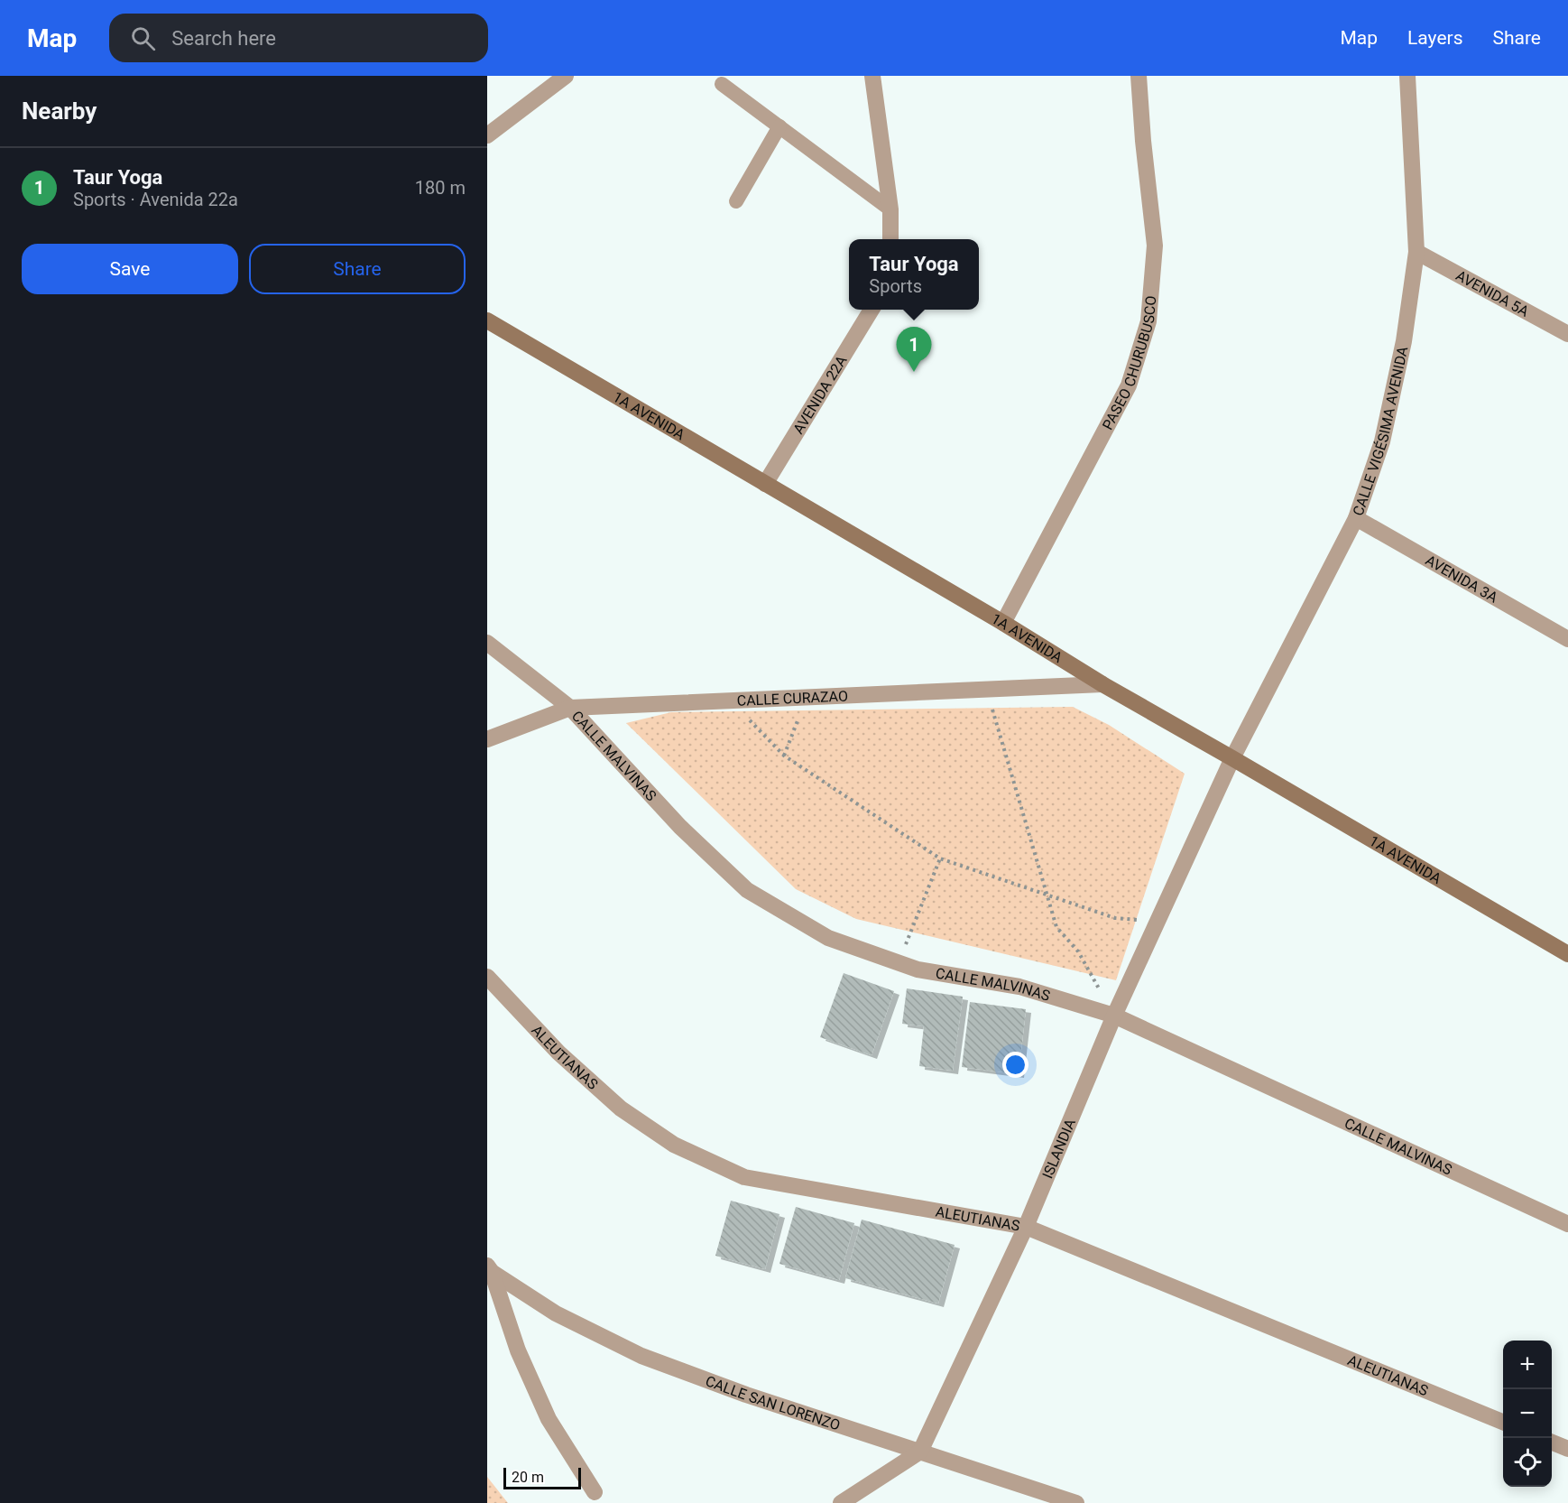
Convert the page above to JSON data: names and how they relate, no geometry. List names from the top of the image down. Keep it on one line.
{"streets":{"street":["AVENIDA 5A","PASEO CHURUBUSCO","AVENIDA 22A","1A AVENIDA","CALLE VIGÉSIMA AVENIDA","AVENIDA 3A","CALLE CURAZAO","CALLE MALVINAS","ALEUTIANAS","ISLANDIA","CALLE SAN LORENZO"]},"crossings":[["AVENIDA 5A","CALLE VIGÉSIMA AVENIDA"],["PASEO CHURUBUSCO","1A AVENIDA"],["AVENIDA 22A","1A AVENIDA"],["1A AVENIDA","CALLE VIGÉSIMA AVENIDA"],["1A AVENIDA","CALLE CURAZAO"],["1A AVENIDA","ISLANDIA"],["CALLE VIGÉSIMA AVENIDA","AVENIDA 3A"],["CALLE VIGÉSIMA AVENIDA","ISLANDIA"],["CALLE CURAZAO","CALLE MALVINAS"],["CALLE MALVINAS","ISLANDIA"],["ALEUTIANAS","ISLANDIA"],["ISLANDIA","CALLE SAN LORENZO"]],"scale_bar":"20 m","page":{"header":"Map","search":"Search here","nav":["Map","Layers","Share"],"heading":"Nearby","list":[{"mark":"1","name":"Taur Yoga","note":"Sports · Avenida 22a","value":"180 m"}],"buttons":["Save","Share"],"popup":["Taur Yoga","Sports"],"pins":"1","map_buttons":["+","−"],"scale":"20 m"}}
